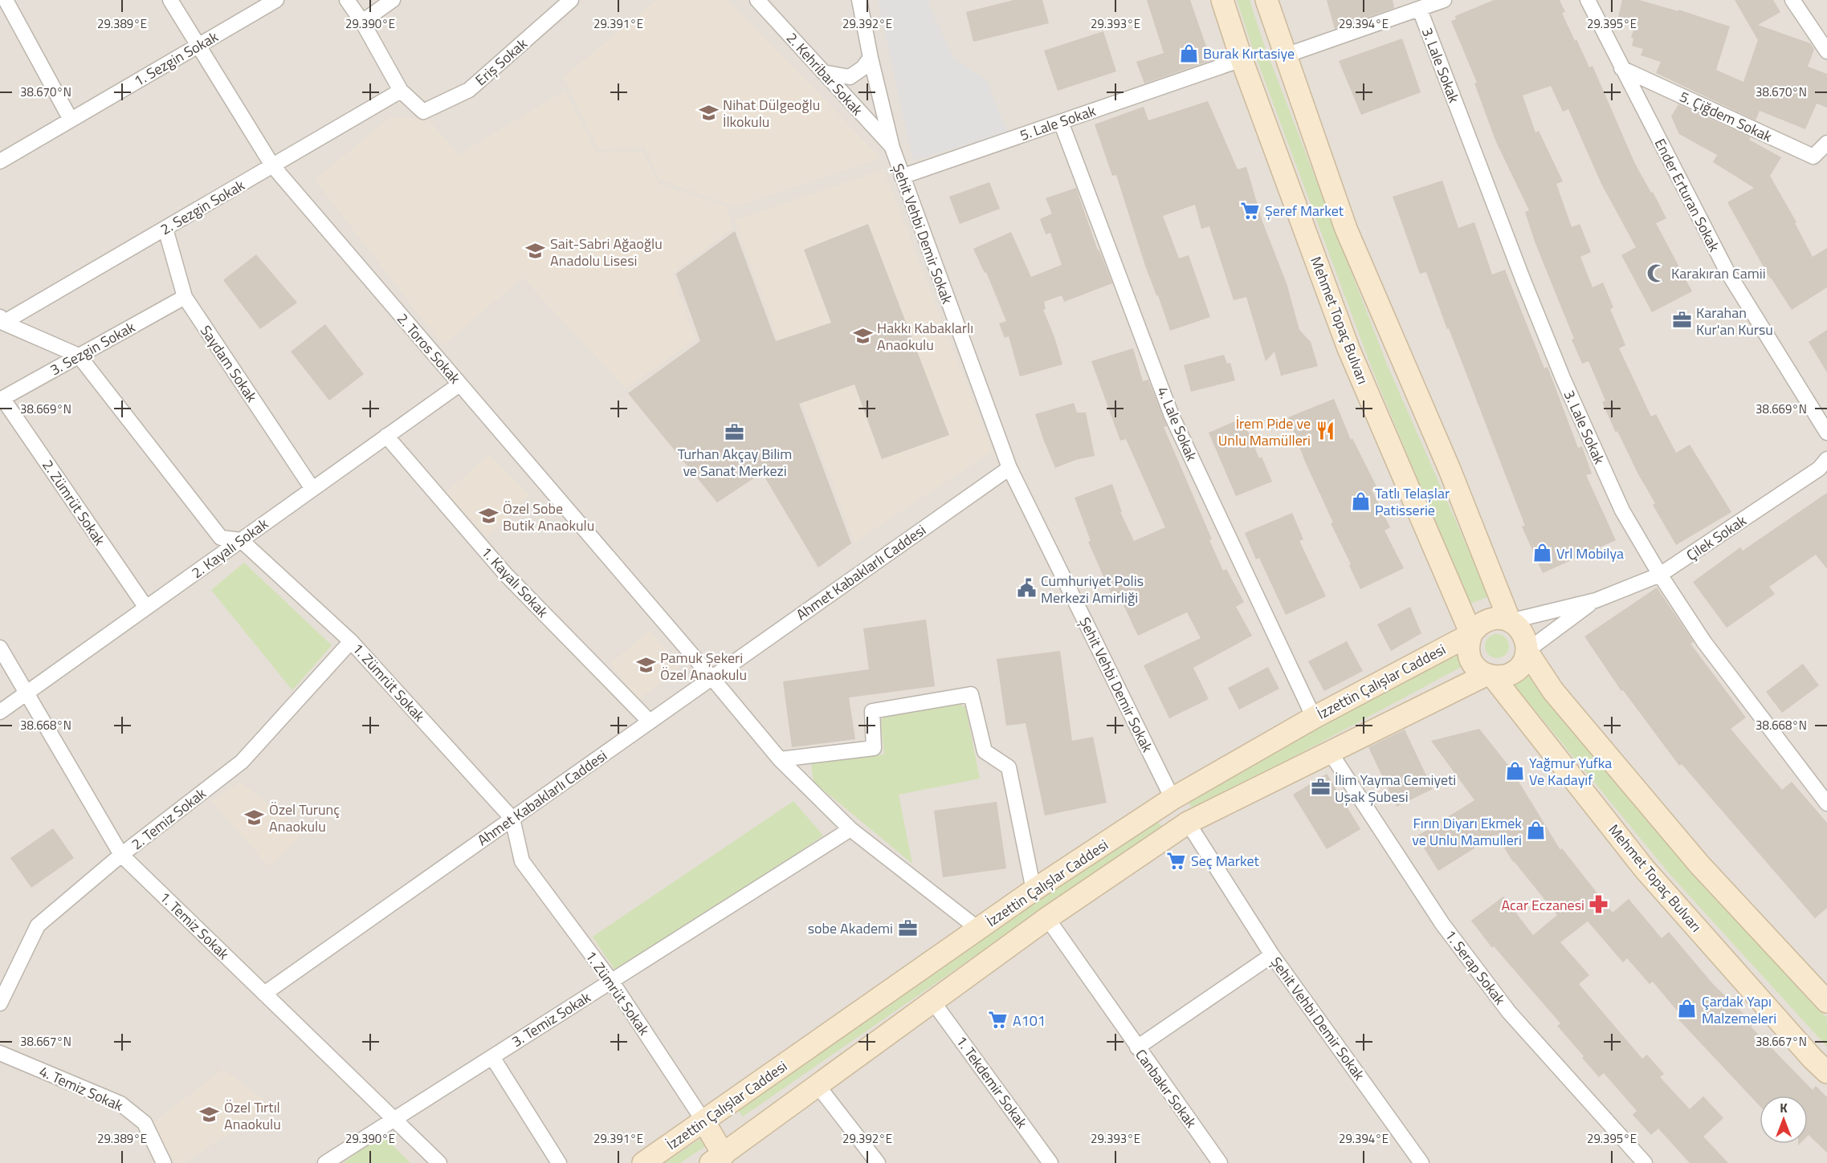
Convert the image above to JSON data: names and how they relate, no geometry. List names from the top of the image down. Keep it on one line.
{"streets":{"main road":["Mehmet Topaç Bulvarı","İzzettin Çalışlar Caddesi"],"street":["1. Sezgin Sokak","Eriş Sokak","3. Lale Sokak","2. Kehribar Sokak","5. Çiğdem Sokak","5. Lale Sokak","Ender Erturan Sokak","2. Sezgin Sokak","Şehit Vehbi Demir Sokak","3. Sezgin Sokak","2. Toros Sokak","Saydam Sokak","4. Lale Sokak","2. Zümrüt Sokak","Çilek Sokak","2. Kayalı Sokak","Ahmet Kabaklarlı Caddesi","1. Kayalı Sokak","1. Zümrüt Sokak","2. Temiz Sokak","1. Temiz Sokak","1. Serap Sokak","3. Temiz Sokak","1. Tekdemir Sokak","4. Temiz Sokak","Canbakır Sokak"]},"crossings":[["1. Sezgin Sokak","2. Toros Sokak"],["Eriş Sokak","2. Sezgin Sokak"],["3. Lale Sokak","Çilek Sokak"],["2. Kehribar Sokak","Şehit Vehbi Demir Sokak"],["5. Çiğdem Sokak","Ender Erturan Sokak"],["5. Lale Sokak","Şehit Vehbi Demir Sokak"],["5. Lale Sokak","Mehmet Topaç Bulvarı"],["5. Lale Sokak","4. Lale Sokak"],["2. Sezgin Sokak","2. Toros Sokak"],["2. Sezgin Sokak","Saydam Sokak"],["Şehit Vehbi Demir Sokak","Ahmet Kabaklarlı Caddesi"],["Şehit Vehbi Demir Sokak","İzzettin Çalışlar Caddesi"],["Mehmet Topaç Bulvarı","İzzettin Çalışlar Caddesi"],["3. Sezgin Sokak","Saydam Sokak"],["3. Sezgin Sokak","2. Zümrüt Sokak"],["2. Toros Sokak","2. Kayalı Sokak"],["2. Toros Sokak","Ahmet Kabaklarlı Caddesi"],["2. Toros Sokak","İzzettin Çalışlar Caddesi"],["2. Toros Sokak","3. Temiz Sokak"],["Saydam Sokak","2. Kayalı Sokak"],["4. Lale Sokak","İzzettin Çalışlar Caddesi"],["2. Zümrüt Sokak","2. Kayalı Sokak"],["2. Kayalı Sokak","1. Kayalı Sokak"],["2. Kayalı Sokak","1. Zümrüt Sokak"],["2. Kayalı Sokak","1. Temiz Sokak"],["Ahmet Kabaklarlı Caddesi","1. Kayalı Sokak"],["Ahmet Kabaklarlı Caddesi","1. Zümrüt Sokak"],["Ahmet Kabaklarlı Caddesi","1. Temiz Sokak"],["İzzettin Çalışlar Caddesi","1. Zümrüt Sokak"],["İzzettin Çalışlar Caddesi","1. Serap Sokak"],["İzzettin Çalışlar Caddesi","1. Tekdemir Sokak"],["İzzettin Çalışlar Caddesi","Canbakır Sokak"],["1. Zümrüt Sokak","2. Temiz Sokak"],["1. Zümrüt Sokak","3. Temiz Sokak"],["2. Temiz Sokak","1. Temiz Sokak"],["1. Temiz Sokak","3. Temiz Sokak"]],"places":{"shop":["Burak Kırtasiye","Tatlı Telaşlar Patisserie","Vrl Mobilya","Yağmur Yufka Ve Kadayıf","Fırın Diyarı Ekmek ve Unlu Mamulleri","Çardak Yapı Malzemeleri"],"school or university":["Nihat Dülgeoğlu İlkokulu","Sait-Sabri Ağaoğlu Anadolu Lisesi","Hakkı Kabaklarlı Anaokulu","Özel Sobe Butik Anaokulu","Pamuk Şekeri Özel Anaokulu","Özel Turunç Anaokulu","Özel Tırtıl Anaokulu"],"supermarket":["Şeref Market","Seç Market","A101"],"mosque":["Karakıran Camii"],"office":["Karahan Kur'an Kursu","Turhan Akçay Bilim ve Sanat Merkezi","İlim Yayma Cemiyeti Uşak Şubesi","sobe Akademi"],"restaurant":["İrem Pide ve Unlu Mamülleri"],"public building":["Cumhuriyet Polis Merkezi Amirliği"],"pharmacy":["Acar Eczanesi"]},"north":"top","coordinates":["29.389°E","29.390°E","29.391°E","29.392°E","29.393°E","29.394°E","29.395°E","38.670°N","38.669°N","38.668°N","38.667°N"]}
